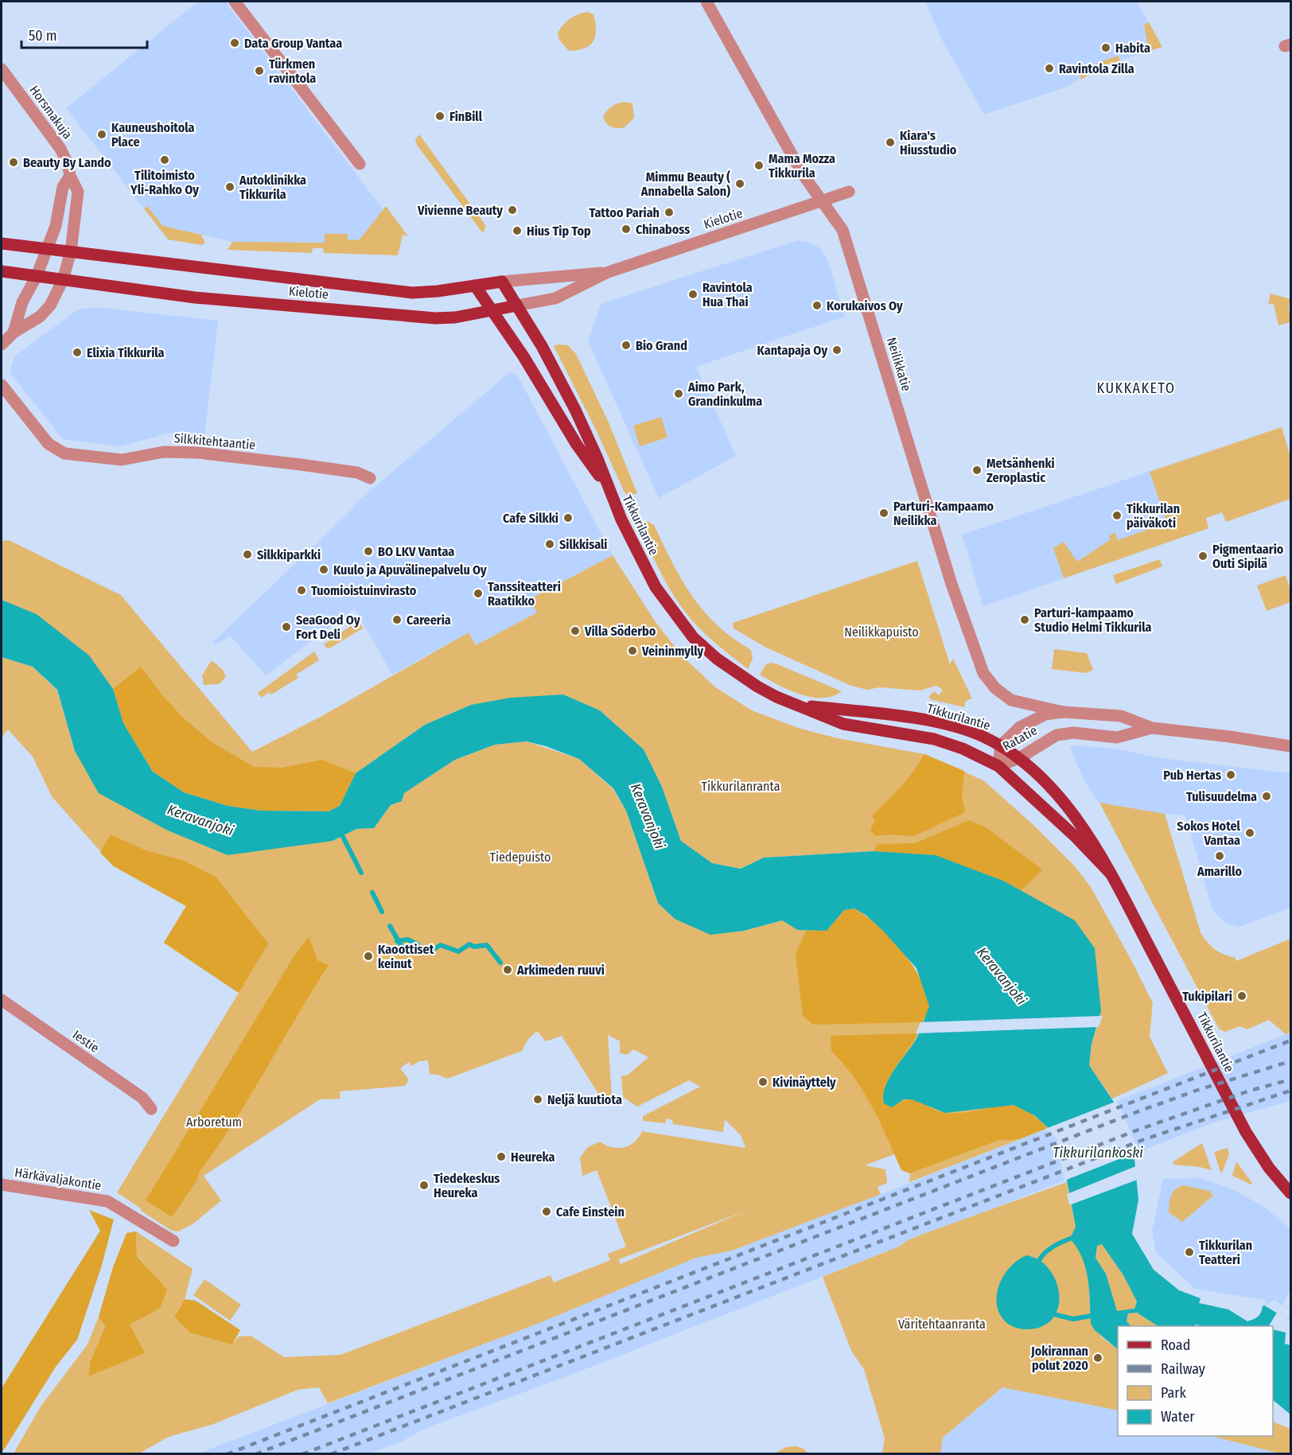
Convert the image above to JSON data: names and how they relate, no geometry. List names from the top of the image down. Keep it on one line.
{"streets":{"main road":["Kielotie","Tikkurilantie"],"street":["Horsmakuja","Neilikkatie","Silkkitehtaantie","Ratatie","Iestie","Härkävaljakontie"]},"crossings":[["Horsmakuja","Kielotie"],["Kielotie","Neilikkatie"],["Kielotie","Tikkurilantie"],["Neilikkatie","Ratatie"],["Tikkurilantie","Ratatie"]],"districts":["KUKKAKETO"],"water":["Keravanjoki","Tikkurilankoski"],"parks":["Neilikkapuisto","Tikkurilanranta","Tiedepuisto","Arboretum","Väritehtaanranta"],"places":["Data Group Vantaa","Habita","Ravintola Zilla","Türkmen ravintola","FinBill","Kauneushoitola Place","Kiara's Hiusstudio","Tilitoimisto Yli-Rahko Oy","Beauty By Lando","Mama Mozza Tikkurila","Mimmu Beauty ( Annabella Salon)","Autoklinikka Tikkurila","Vivienne Beauty","Tattoo Pariah","Chinaboss","Hius Tip Top","Ravintola Hua Thai","Korukaivos Oy","Bio Grand","Kantapaja Oy","Elixia Tikkurila","Aimo Park, Grandinkulma","Metsänhenki Zeroplastic","Parturi-Kampaamo Neilikka","Tikkurilan päiväkoti","Cafe Silkki","Silkkisali","BO LKV Vantaa","Silkkiparkki","Pigmentaario Outi Sipilä","Kuulo ja Apuvälinepalvelu Oy","Tuomioistuinvirasto","Tanssiteatteri Raatikko","Careeria","Parturi-kampaamo Studio Helmi Tikkurila","SeaGood Oy Fort Deli","Villa Söderbo","Veininmylly","Pub Hertas","Tulisuudelma","Sokos Hotel Vantaa","Amarillo","Kaoottiset keinut","Arkimeden ruuvi","Tukipilari","Kivinäyttely","Neljä kuutiota","Heureka","Tiedekeskus Heureka","Cafe Einstein","Tikkurilan Teatteri","Jokirannan polut 2020"],"legend":["Road","Railway","Park","Water"],"scale_bar":"50 m"}
